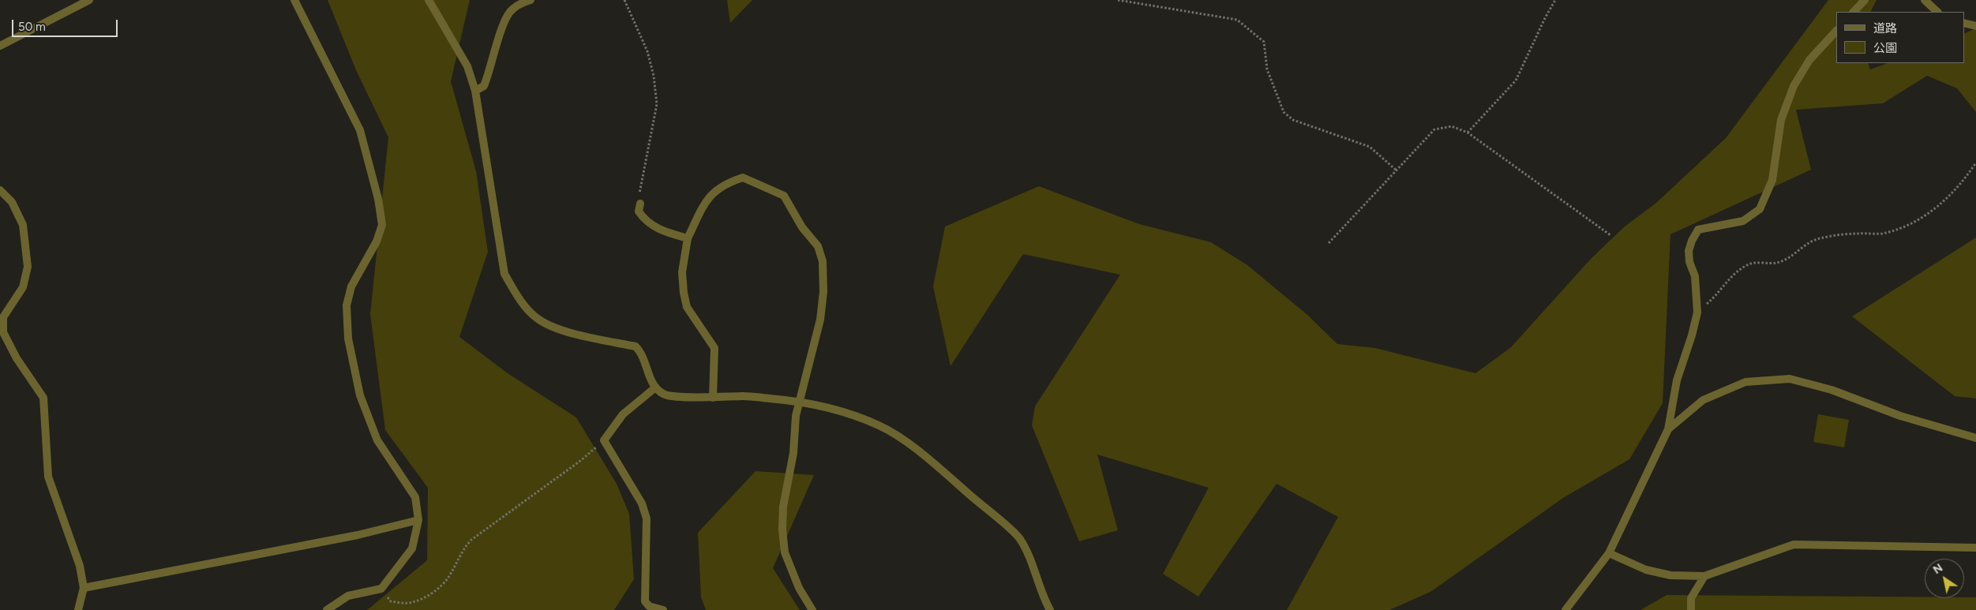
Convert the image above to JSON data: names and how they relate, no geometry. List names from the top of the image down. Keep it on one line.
{"legend":["道路","公園"],"scale_bar":"50 m","north":"top left"}
